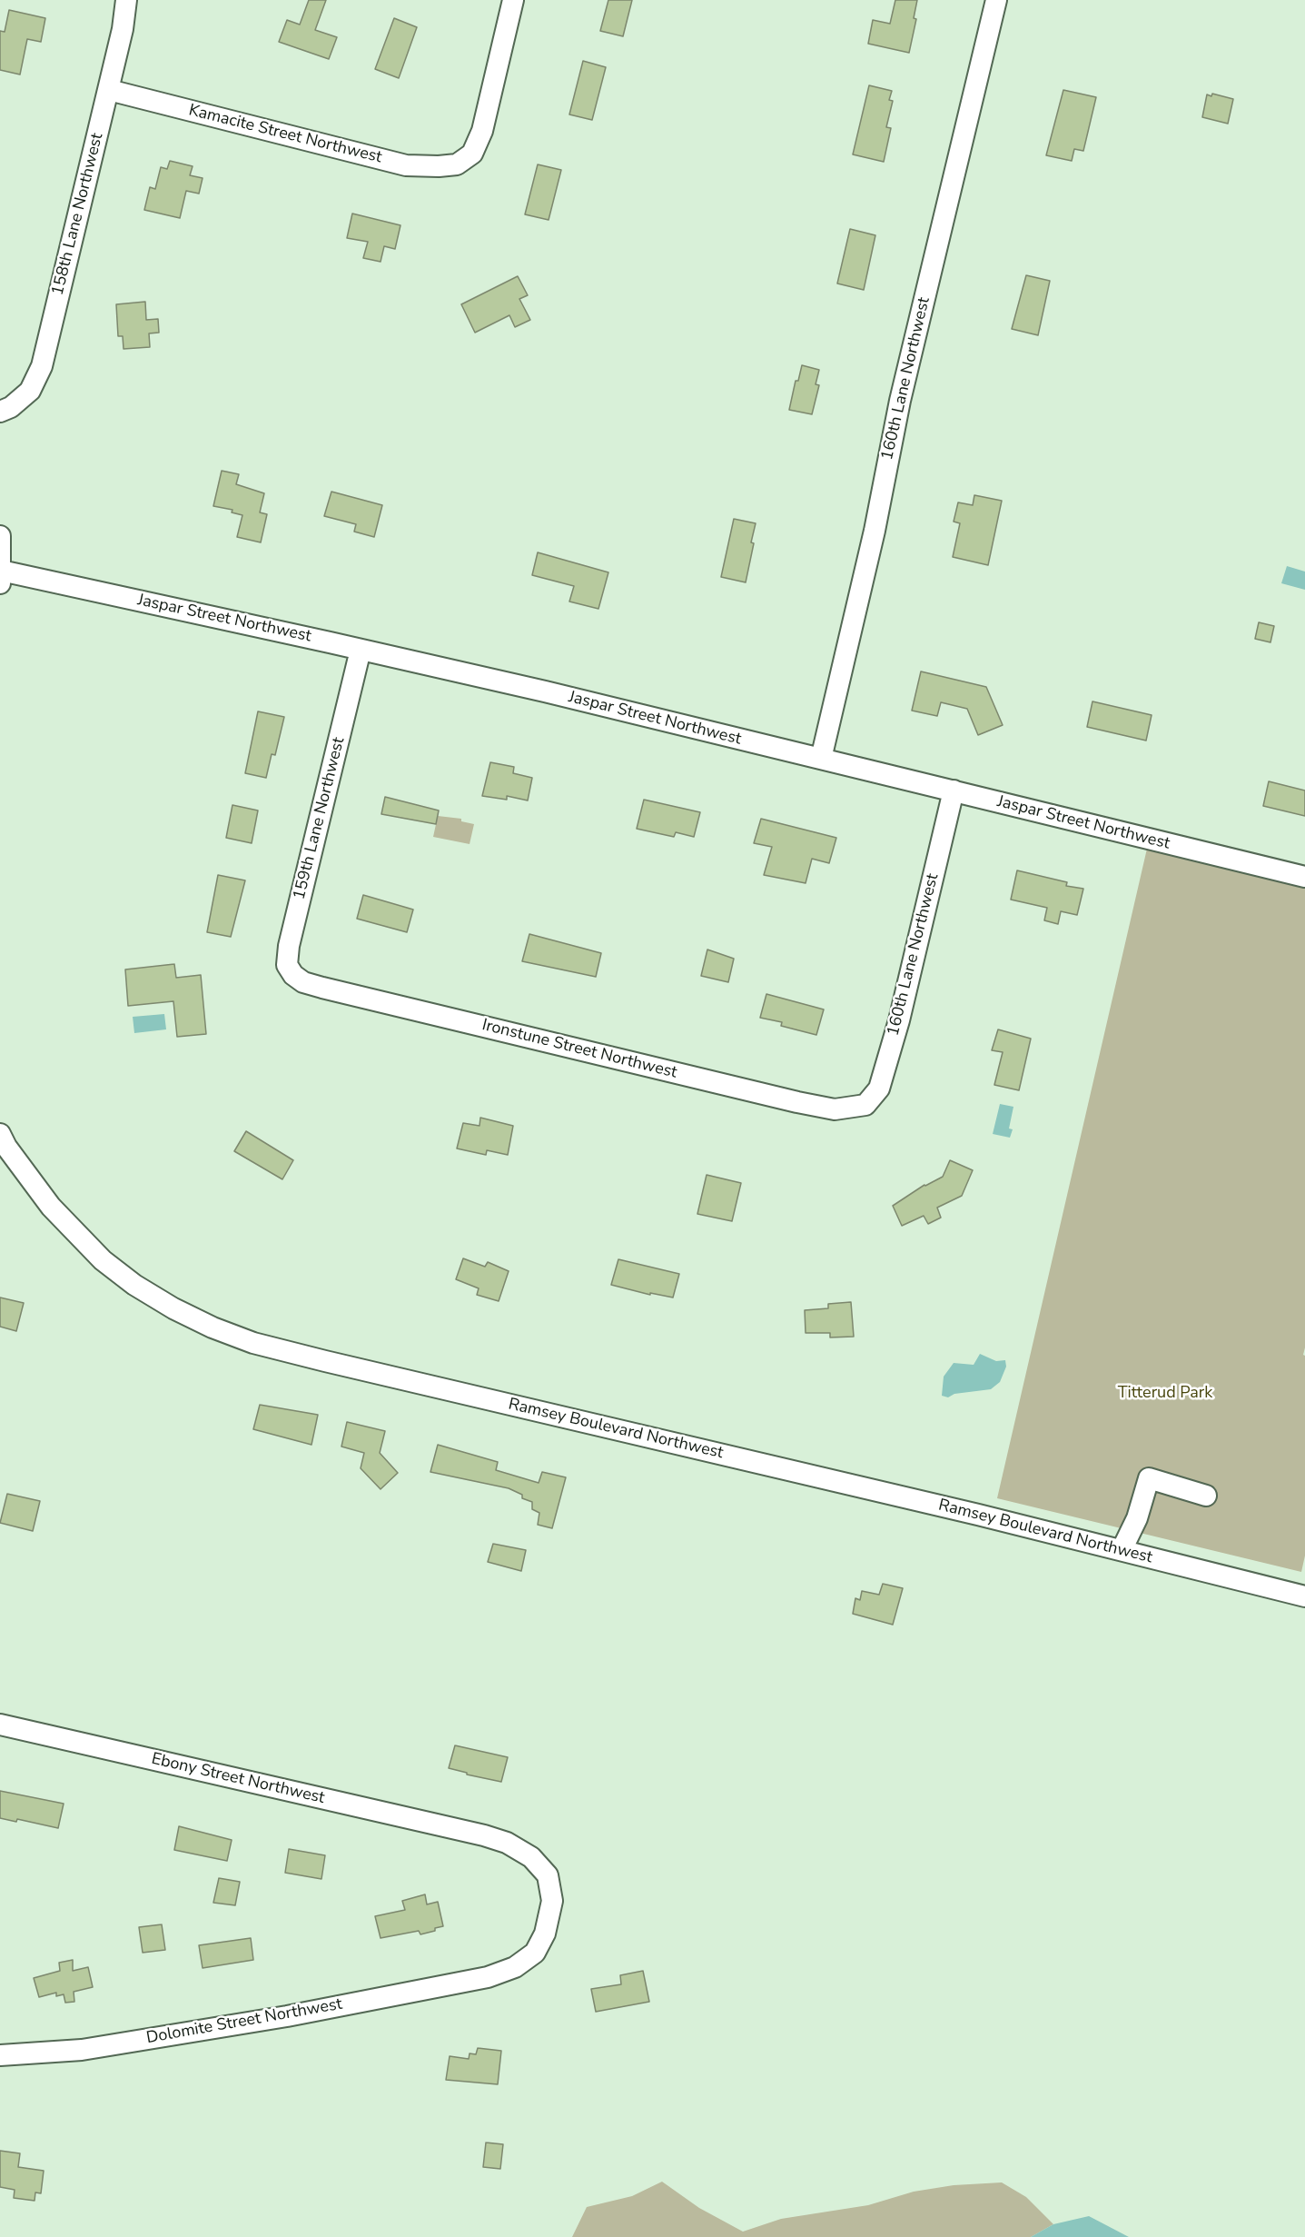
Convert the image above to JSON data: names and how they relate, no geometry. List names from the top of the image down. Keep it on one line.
{"streets":{"street":["Kamacite Street Northwest","158th Lane Northwest","160th Lane Northwest","Jaspar Street Northwest","159th Lane Northwest","Ironstune Street Northwest","Ramsey Boulevard Northwest","Ebony Street Northwest","Dolomite Street Northwest"]},"crossings":[["Kamacite Street Northwest","158th Lane Northwest"],["160th Lane Northwest","Jaspar Street Northwest"],["160th Lane Northwest","Ironstune Street Northwest"],["Jaspar Street Northwest","159th Lane Northwest"],["159th Lane Northwest","Ironstune Street Northwest"],["Ebony Street Northwest","Dolomite Street Northwest"]],"parks":["Titterud Park"]}
